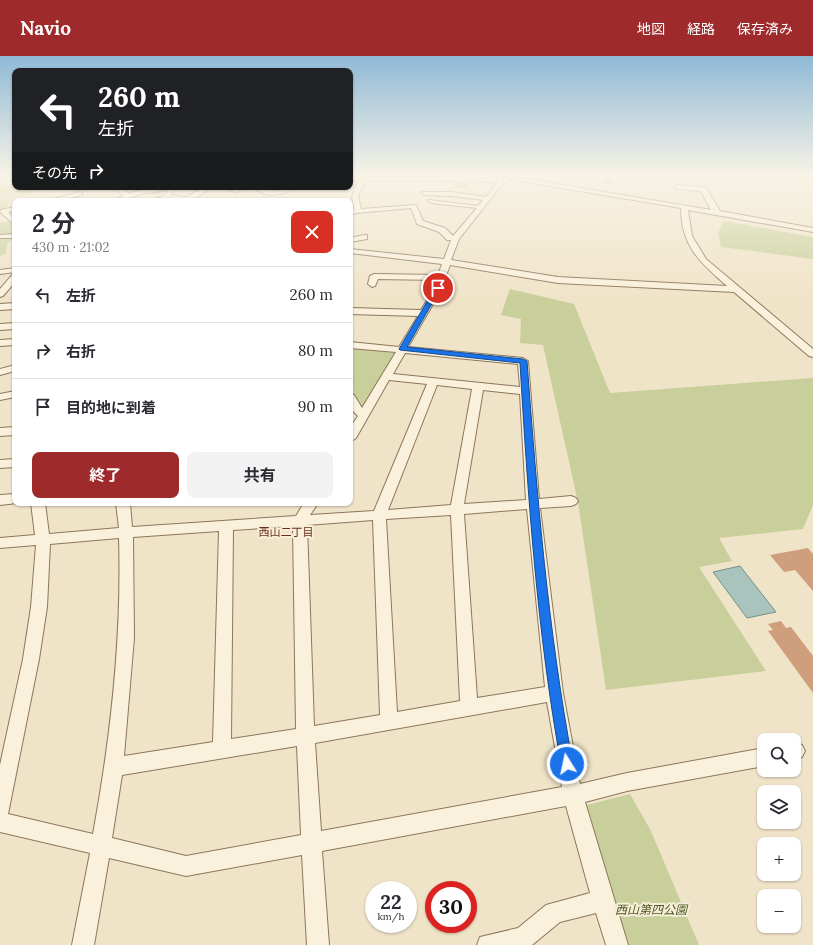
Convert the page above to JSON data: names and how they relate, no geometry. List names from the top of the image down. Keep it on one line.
{"districts":["西山二丁目"],"parks":["西山第四公園"],"page":{"header":"Navio","nav":["地図","経路","保存済み"],"turn":["260 m","左折"],"then":"その先","heading":["2 分","430 m · 21:02"],"list":[{"name":"左折","value":"260 m"},{"name":"右折","value":"80 m"},{"name":"目的地に到着","value":"90 m"}],"buttons":["終了","共有"],"map_buttons":["+","−"],"speed":"22 km/h","limit":"30"}}
